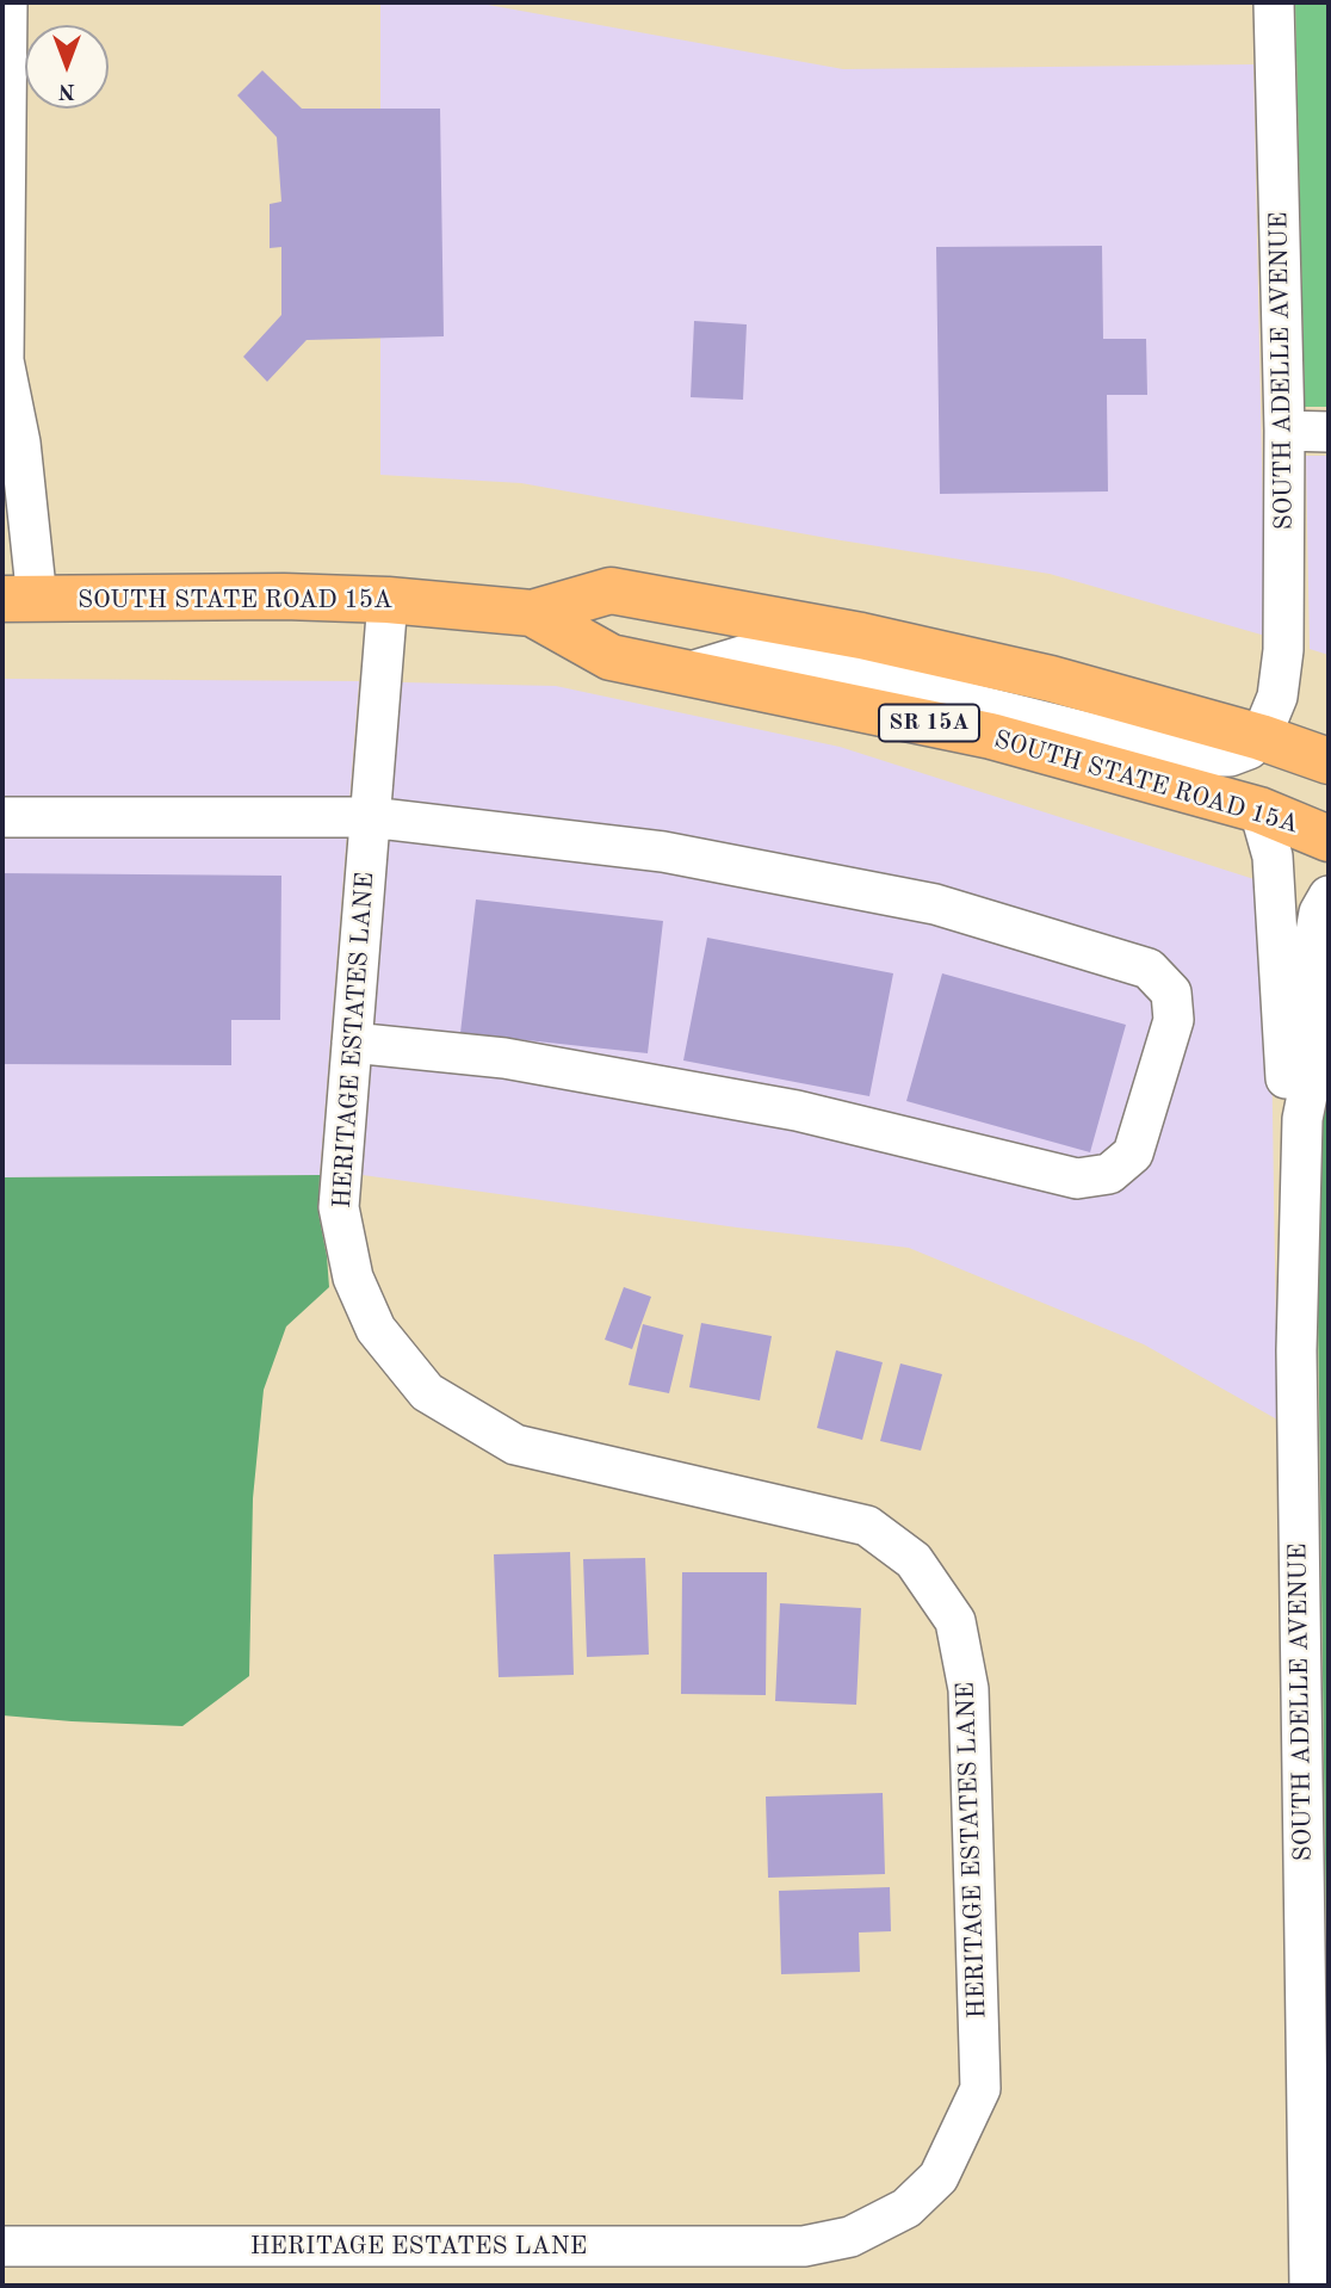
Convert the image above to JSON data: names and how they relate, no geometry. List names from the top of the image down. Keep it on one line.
{"streets":{"highway":["SOUTH STATE ROAD 15A","SR 15A"],"street":["SOUTH ADELLE AVENUE","HERITAGE ESTATES LANE"]},"crossings":[["SOUTH ADELLE AVENUE","SOUTH STATE ROAD 15A"],["SOUTH STATE ROAD 15A","HERITAGE ESTATES LANE"]],"north":"bottom"}
